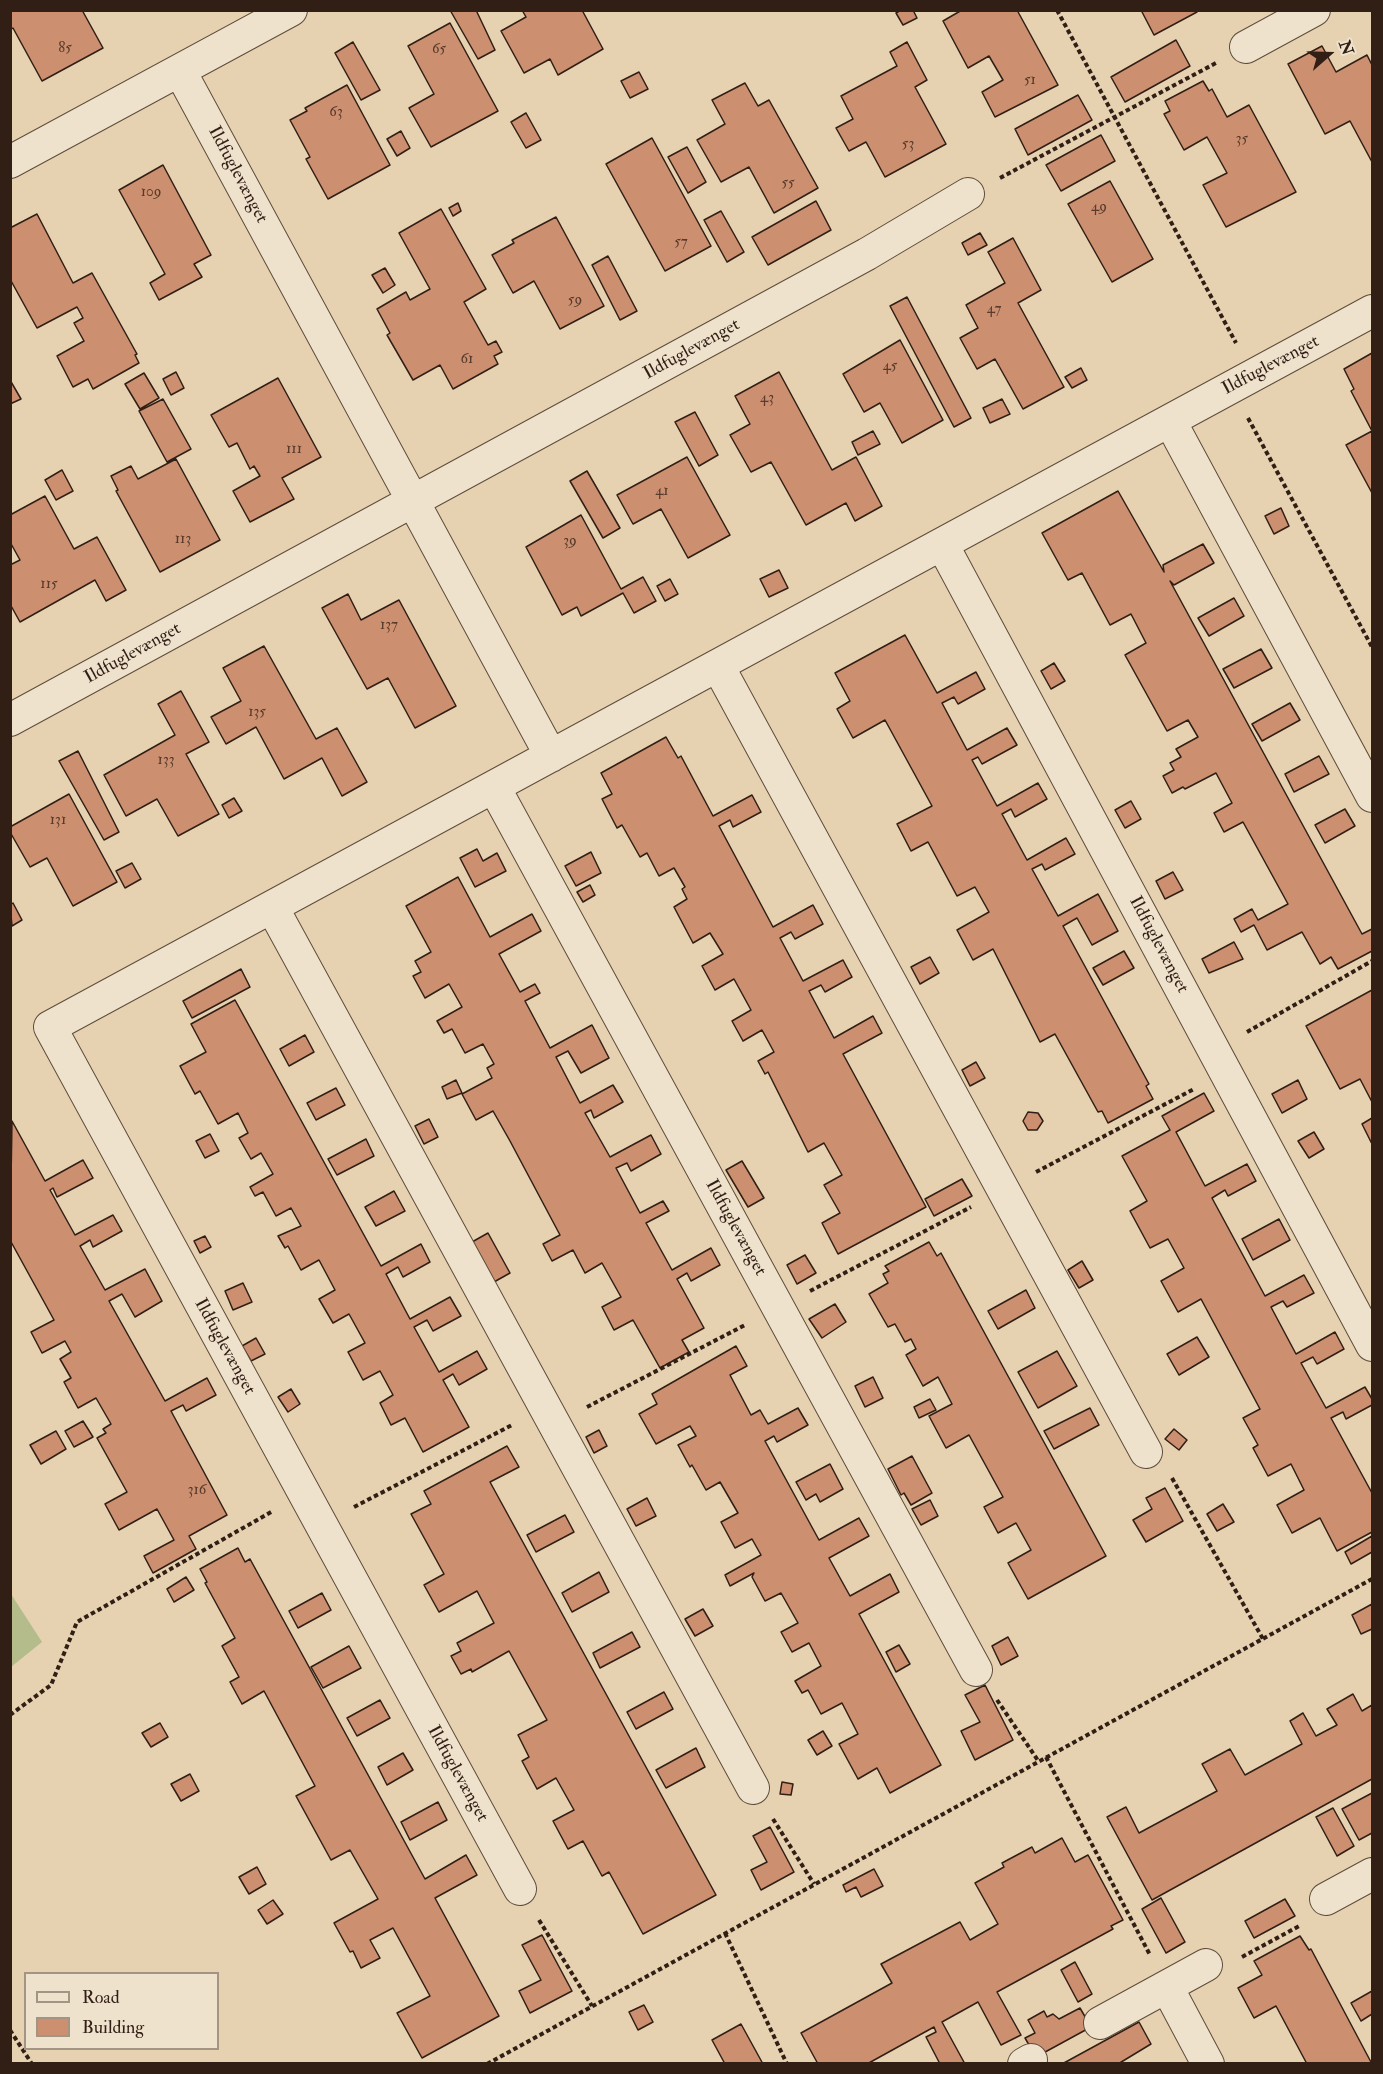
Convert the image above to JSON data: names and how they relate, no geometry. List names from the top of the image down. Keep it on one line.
{"streets":{"street":["Ildfuglevænget"]},"house_numbers":["85","65","51","63","35","53","55","109","49","57","59","47","61","45","43","111","41","113","39","115","137","135","133","131","316"],"legend":["Road","Building"],"north":"right"}
